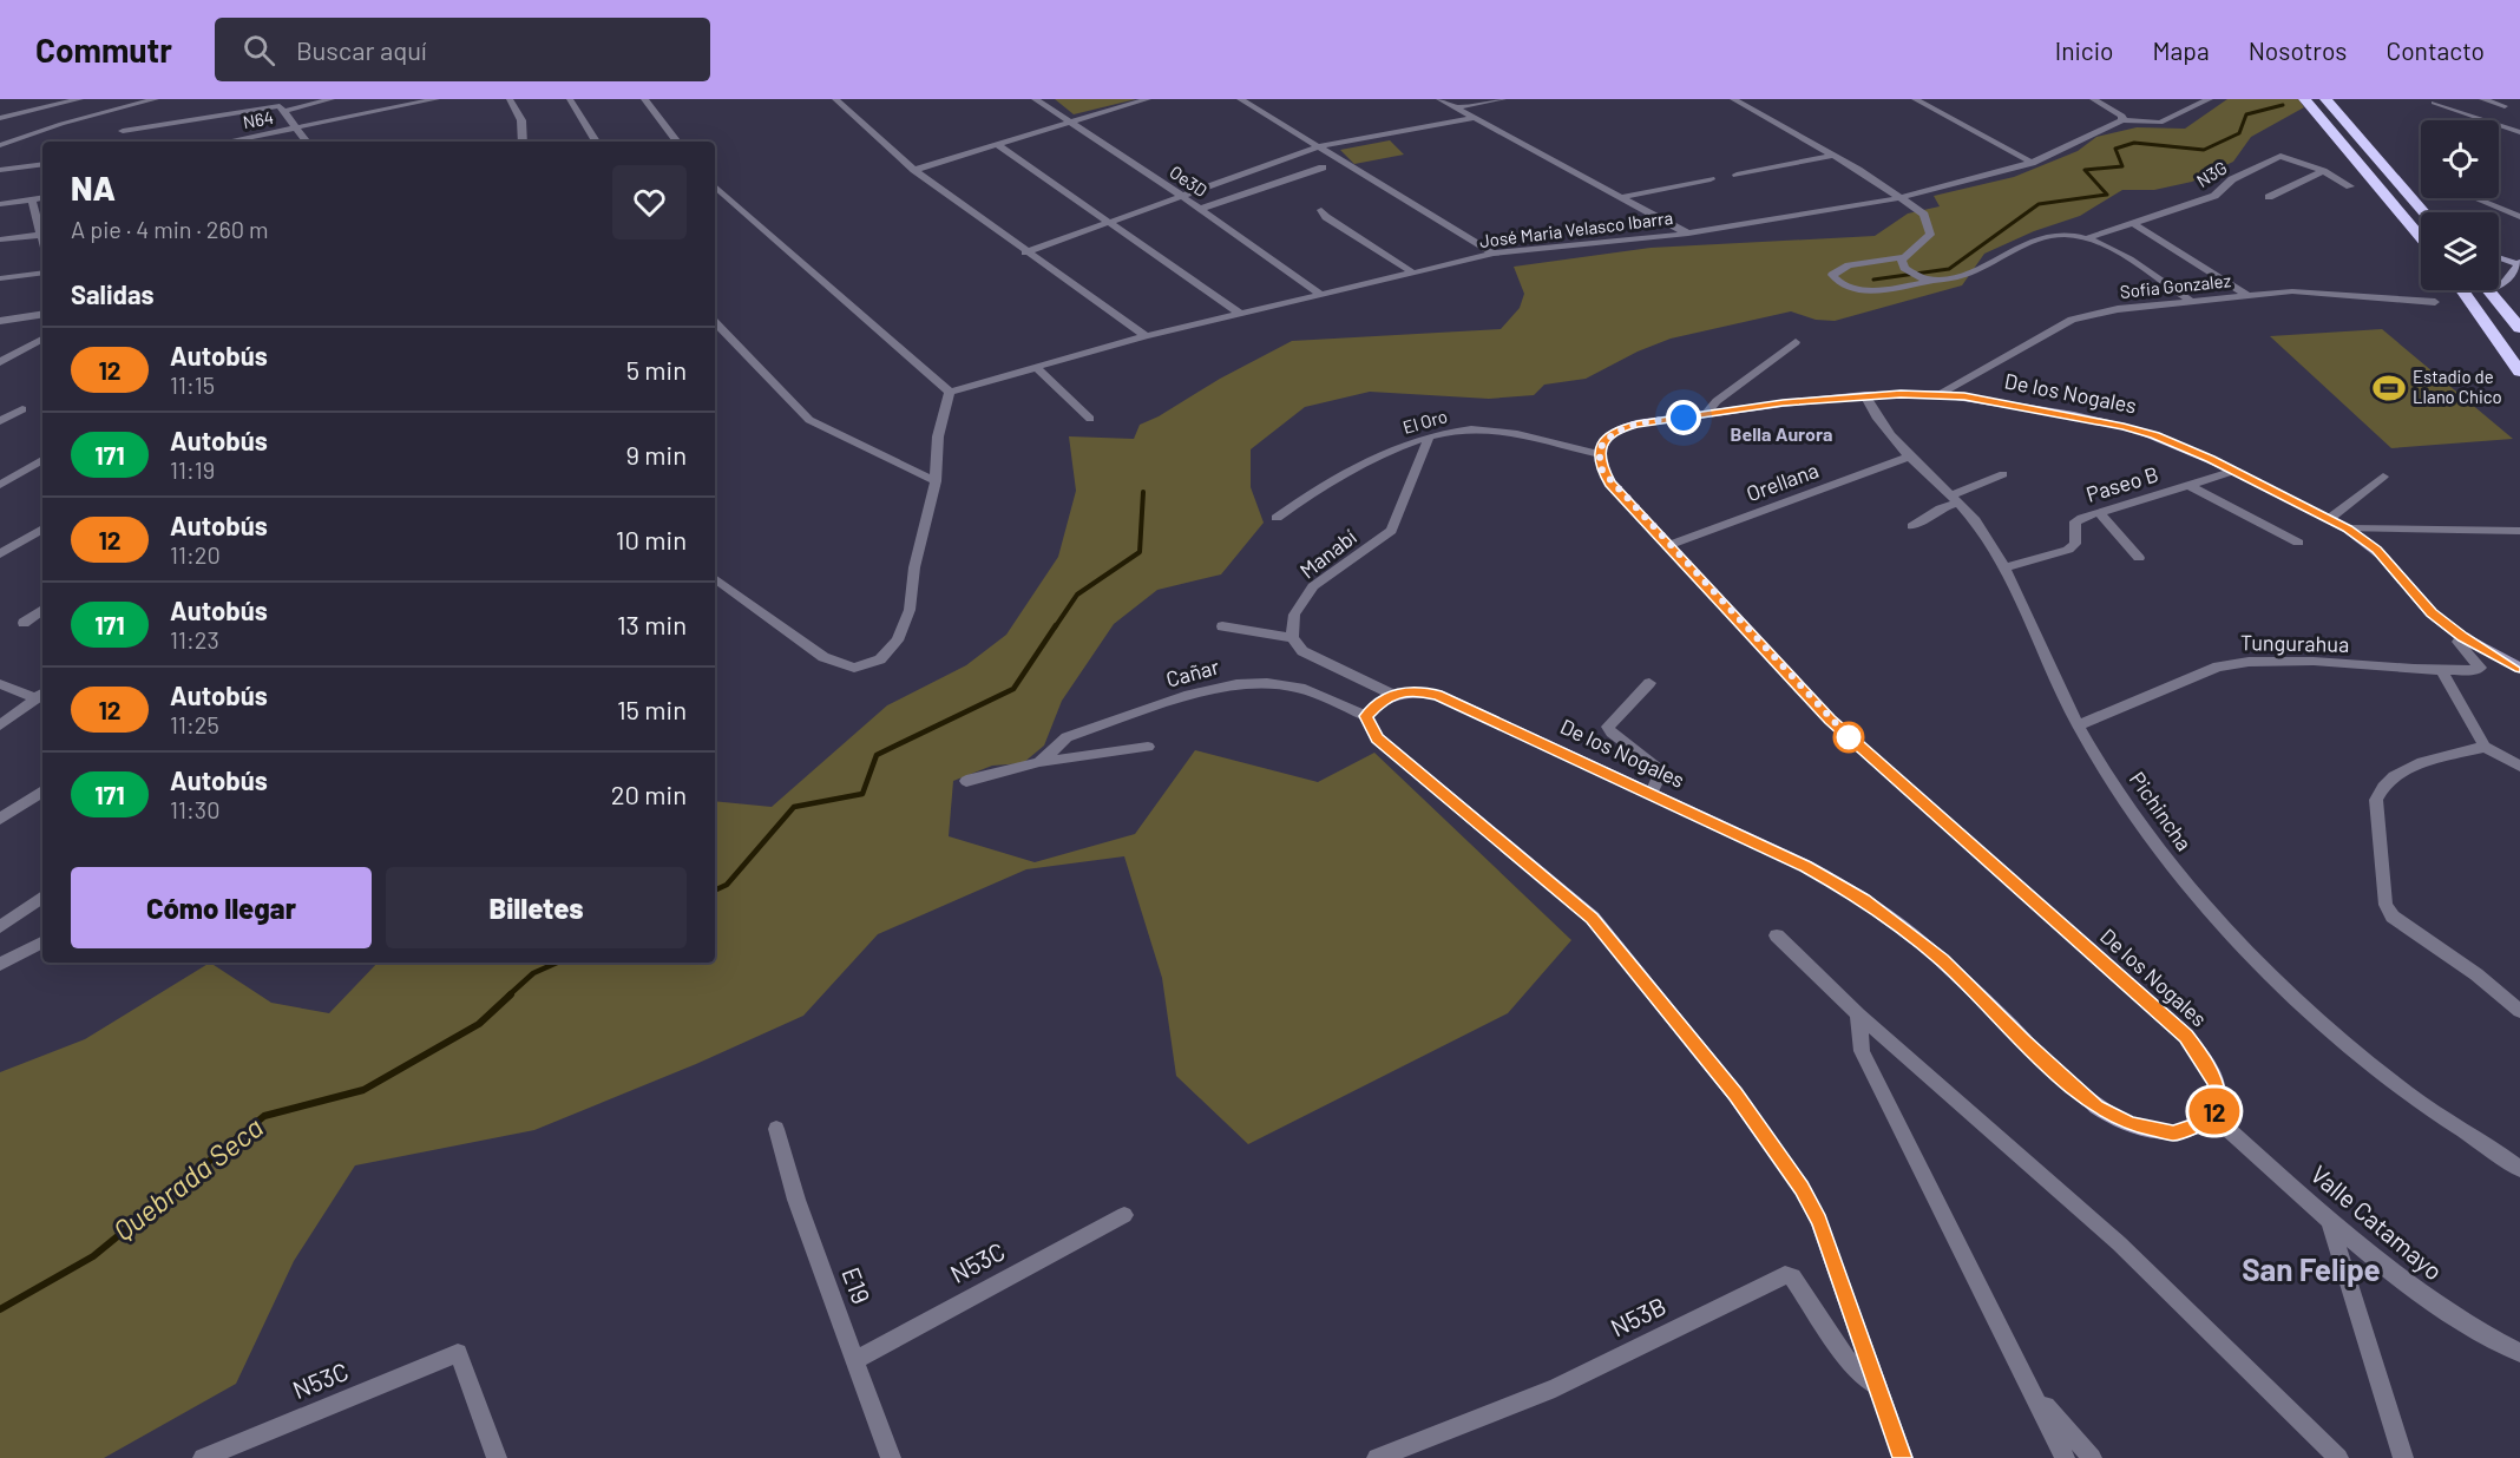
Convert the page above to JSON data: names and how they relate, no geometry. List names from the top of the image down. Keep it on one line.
{"streets":{"street":["N64","N3G","Oe3D","José Maria Velasco Ibarra","Sofia Gonzalez","De los Nogales","El Oro","Orellana","Paseo B","Manabí","Tungurahua","Cañar","Pichincha","Valle Catamayo","N53C","E19","N53B"]},"crossings":[["Oe3D","José Maria Velasco Ibarra"],["Sofia Gonzalez","De los Nogales"],["De los Nogales","El Oro"],["De los Nogales","Orellana"],["De los Nogales","Paseo B"],["De los Nogales","Tungurahua"],["De los Nogales","Pichincha"],["De los Nogales","Valle Catamayo"],["El Oro","Manabí"],["Orellana","Pichincha"],["Paseo B","Pichincha"],["Tungurahua","Pichincha"],["N53C","E19"]],"districts":["Bella Aurora","San Felipe"],"water":["Quebrada Seca"],"places":{"sports":["Estadio de Llano Chico"]},"lines":["bus line 12"],"page":{"header":"Commutr","search":"Buscar aquí","nav":["Inicio","Mapa","Nosotros","Contacto"],"on_map":"12","heading":[["NA","A pie · 4 min · 260 m"],"Salidas"],"list":[{"mark":"12","name":"Autobús","note":"11:15","value":"5 min"},{"mark":"171","name":"Autobús","note":"11:19","value":"9 min"},{"mark":"12","name":"Autobús","note":"11:20","value":"10 min"},{"mark":"171","name":"Autobús","note":"11:23","value":"13 min"},{"mark":"12","name":"Autobús","note":"11:25","value":"15 min"},{"mark":"171","name":"Autobús","note":"11:30","value":"20 min"}],"buttons":["Cómo llegar","Billetes"]}}
